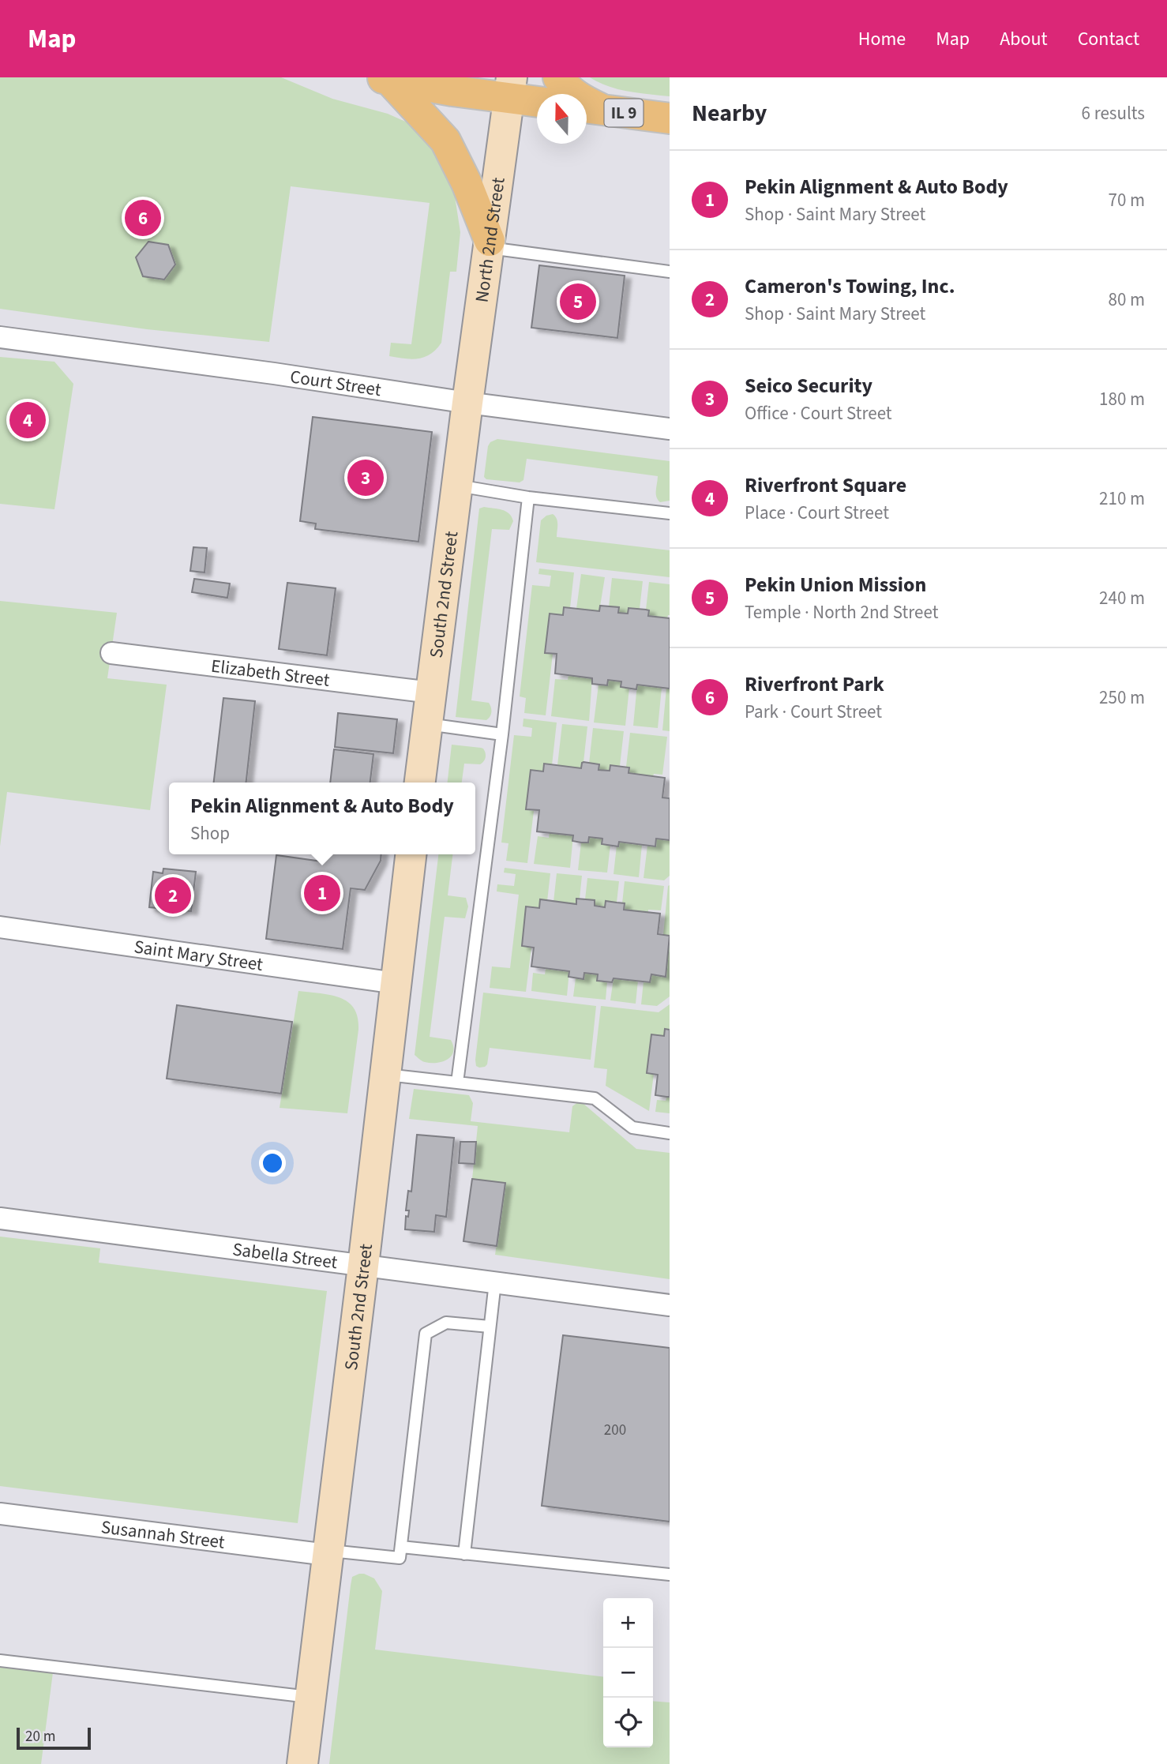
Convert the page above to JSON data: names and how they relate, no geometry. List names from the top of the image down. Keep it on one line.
{"streets":{"main road":["IL 9","North 2nd Street","South 2nd Street"],"street":["Court Street","Elizabeth Street","Saint Mary Street","Sabella Street","Susannah Street"]},"crossings":[["North 2nd Street","Court Street"],["North 2nd Street","South 2nd Street"],["Court Street","South 2nd Street"],["South 2nd Street","Elizabeth Street"],["South 2nd Street","Saint Mary Street"],["South 2nd Street","Sabella Street"],["South 2nd Street","Susannah Street"]],"house_numbers":["200"],"scale_bar":"20 m","north":"top","page":{"header":"Map","nav":["Home","Map","About","Contact"],"heading":["Nearby","6 results"],"list":[{"mark":"1","name":"Pekin Alignment & Auto Body","note":"Shop · Saint Mary Street","value":"70 m"},{"mark":"2","name":"Cameron's Towing, Inc.","note":"Shop · Saint Mary Street","value":"80 m"},{"mark":"3","name":"Seico Security","note":"Office · Court Street","value":"180 m"},{"mark":"4","name":"Riverfront Square","note":"Place · Court Street","value":"210 m"},{"mark":"5","name":"Pekin Union Mission","note":"Temple · North 2nd Street","value":"240 m"},{"mark":"6","name":"Riverfront Park","note":"Park · Court Street","value":"250 m"}],"pins":["6","5","4","3","1","2"],"popup":["Pekin Alignment & Auto Body","Shop"],"map_buttons":["+","−"],"scale":"20 m"}}
